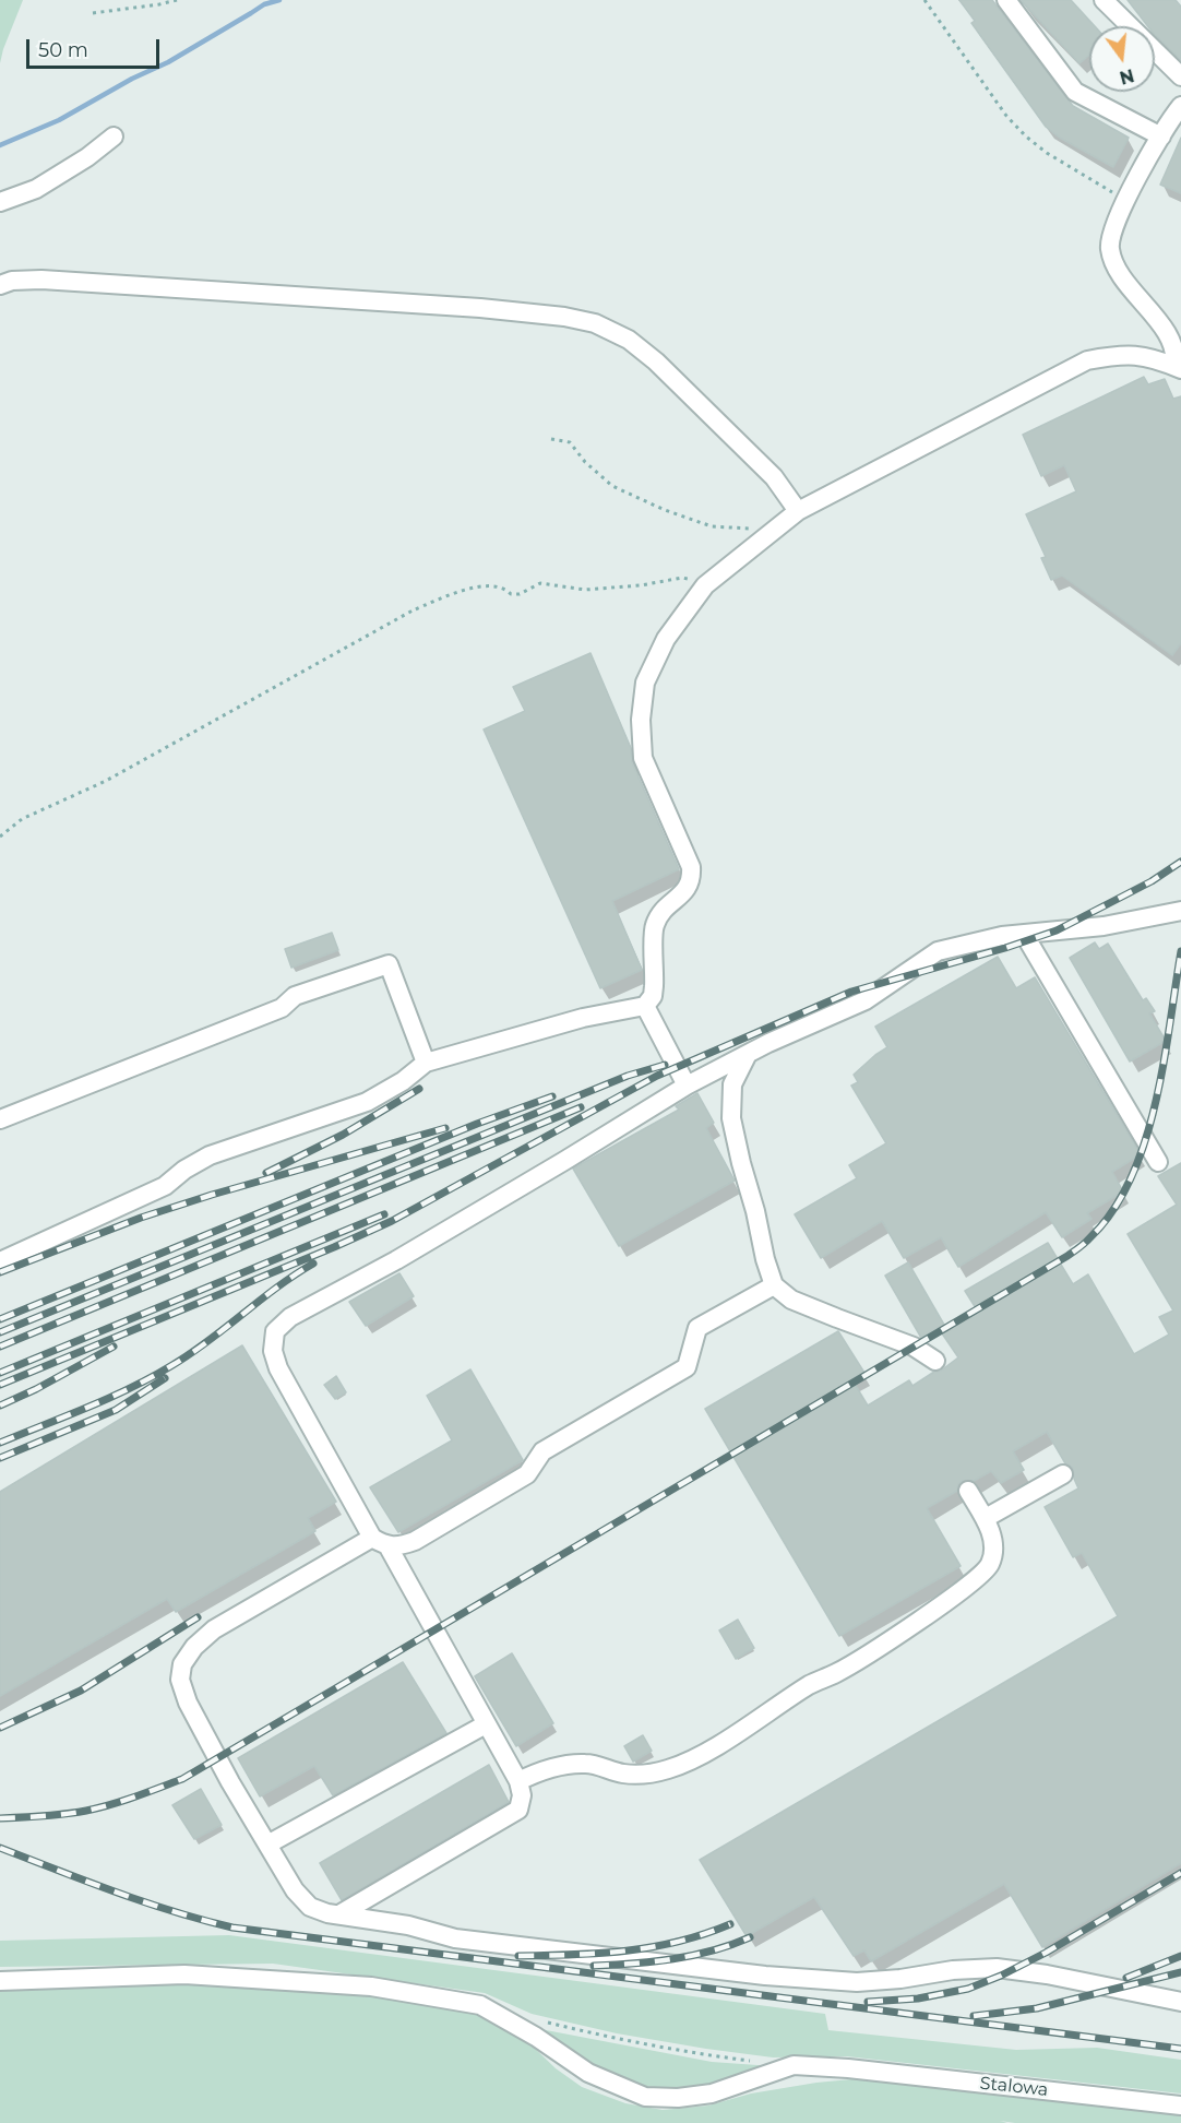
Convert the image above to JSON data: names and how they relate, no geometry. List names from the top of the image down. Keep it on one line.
{"streets":{"street":["Stalowa"]},"scale_bar":"50 m","north":"bottom"}
